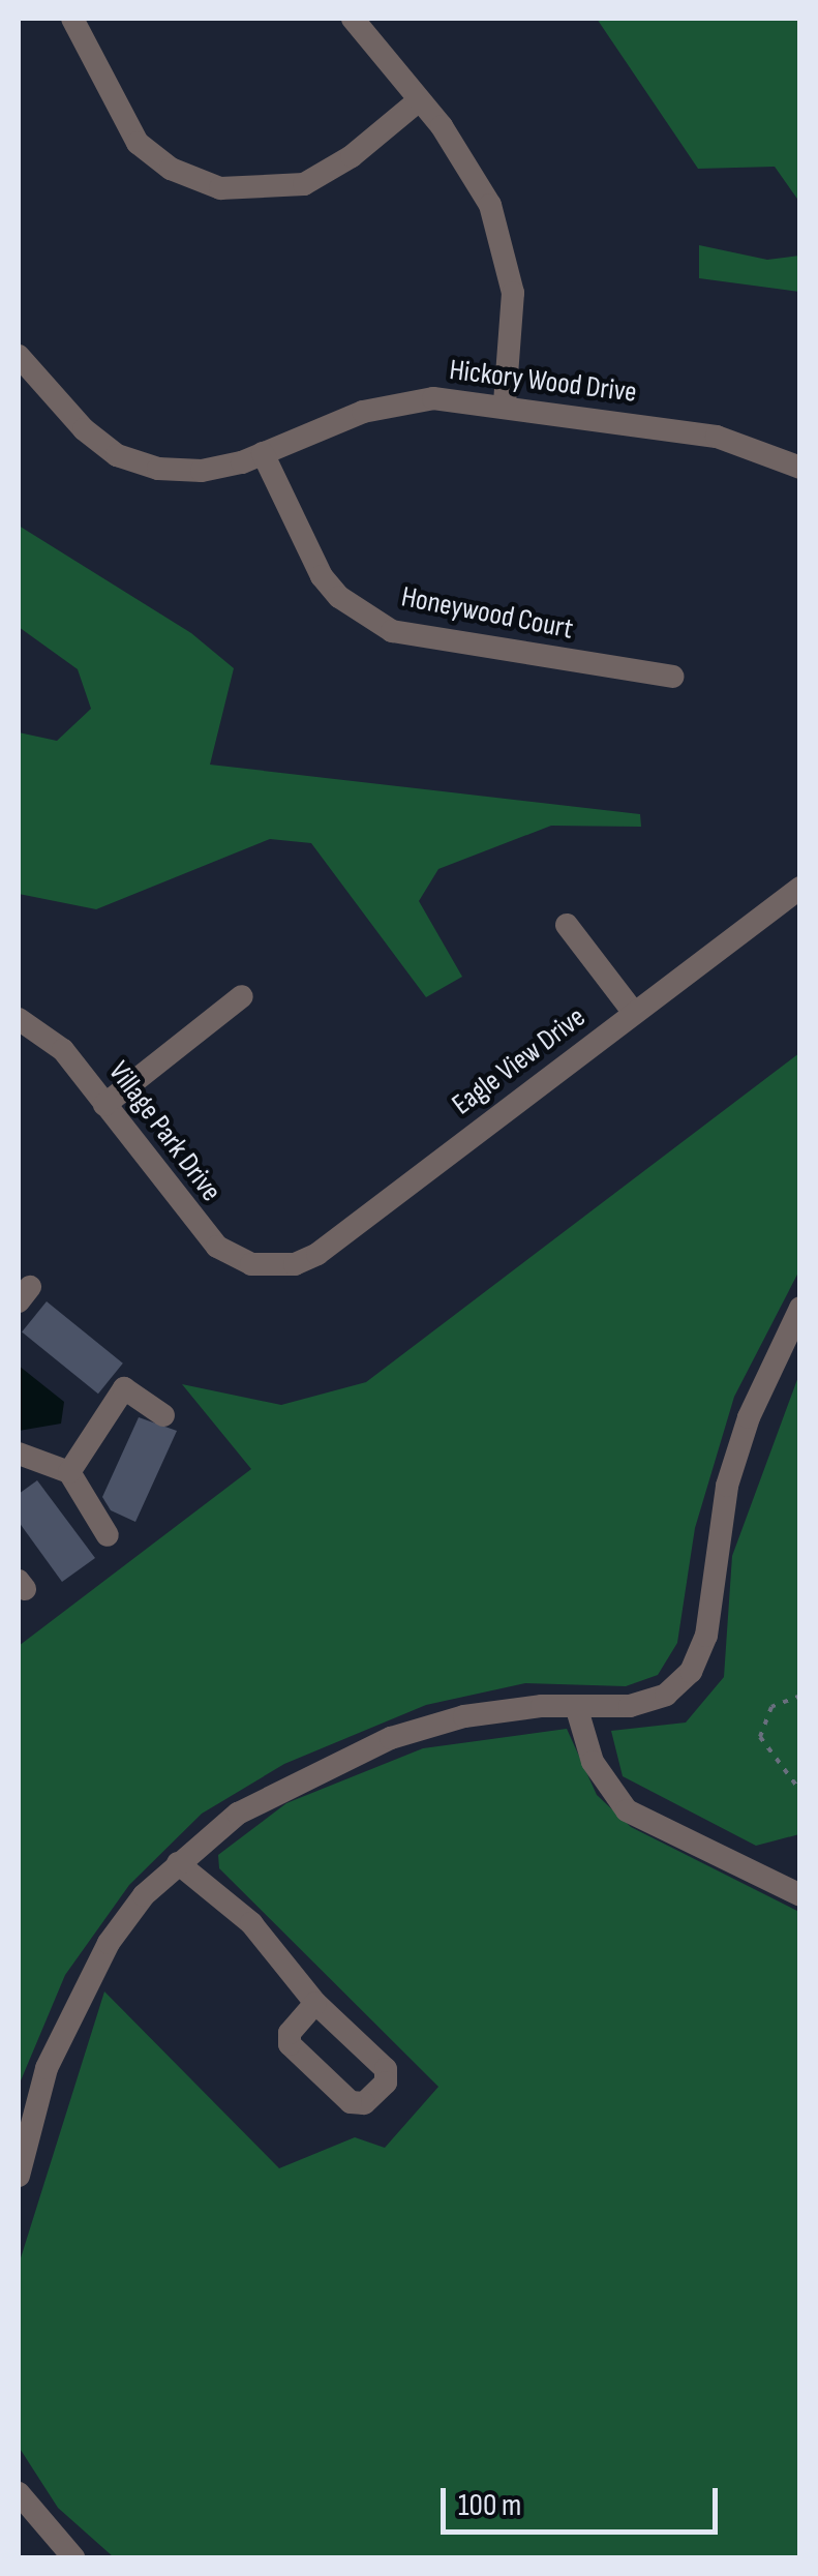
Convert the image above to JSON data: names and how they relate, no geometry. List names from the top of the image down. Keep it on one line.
{"streets":{"street":["Hickory Wood Drive","Honeywood Court","Eagle View Drive","Village Park Drive"]},"crossings":[["Hickory Wood Drive","Honeywood Court"],["Eagle View Drive","Village Park Drive"]],"scale_bar":"100 m"}
